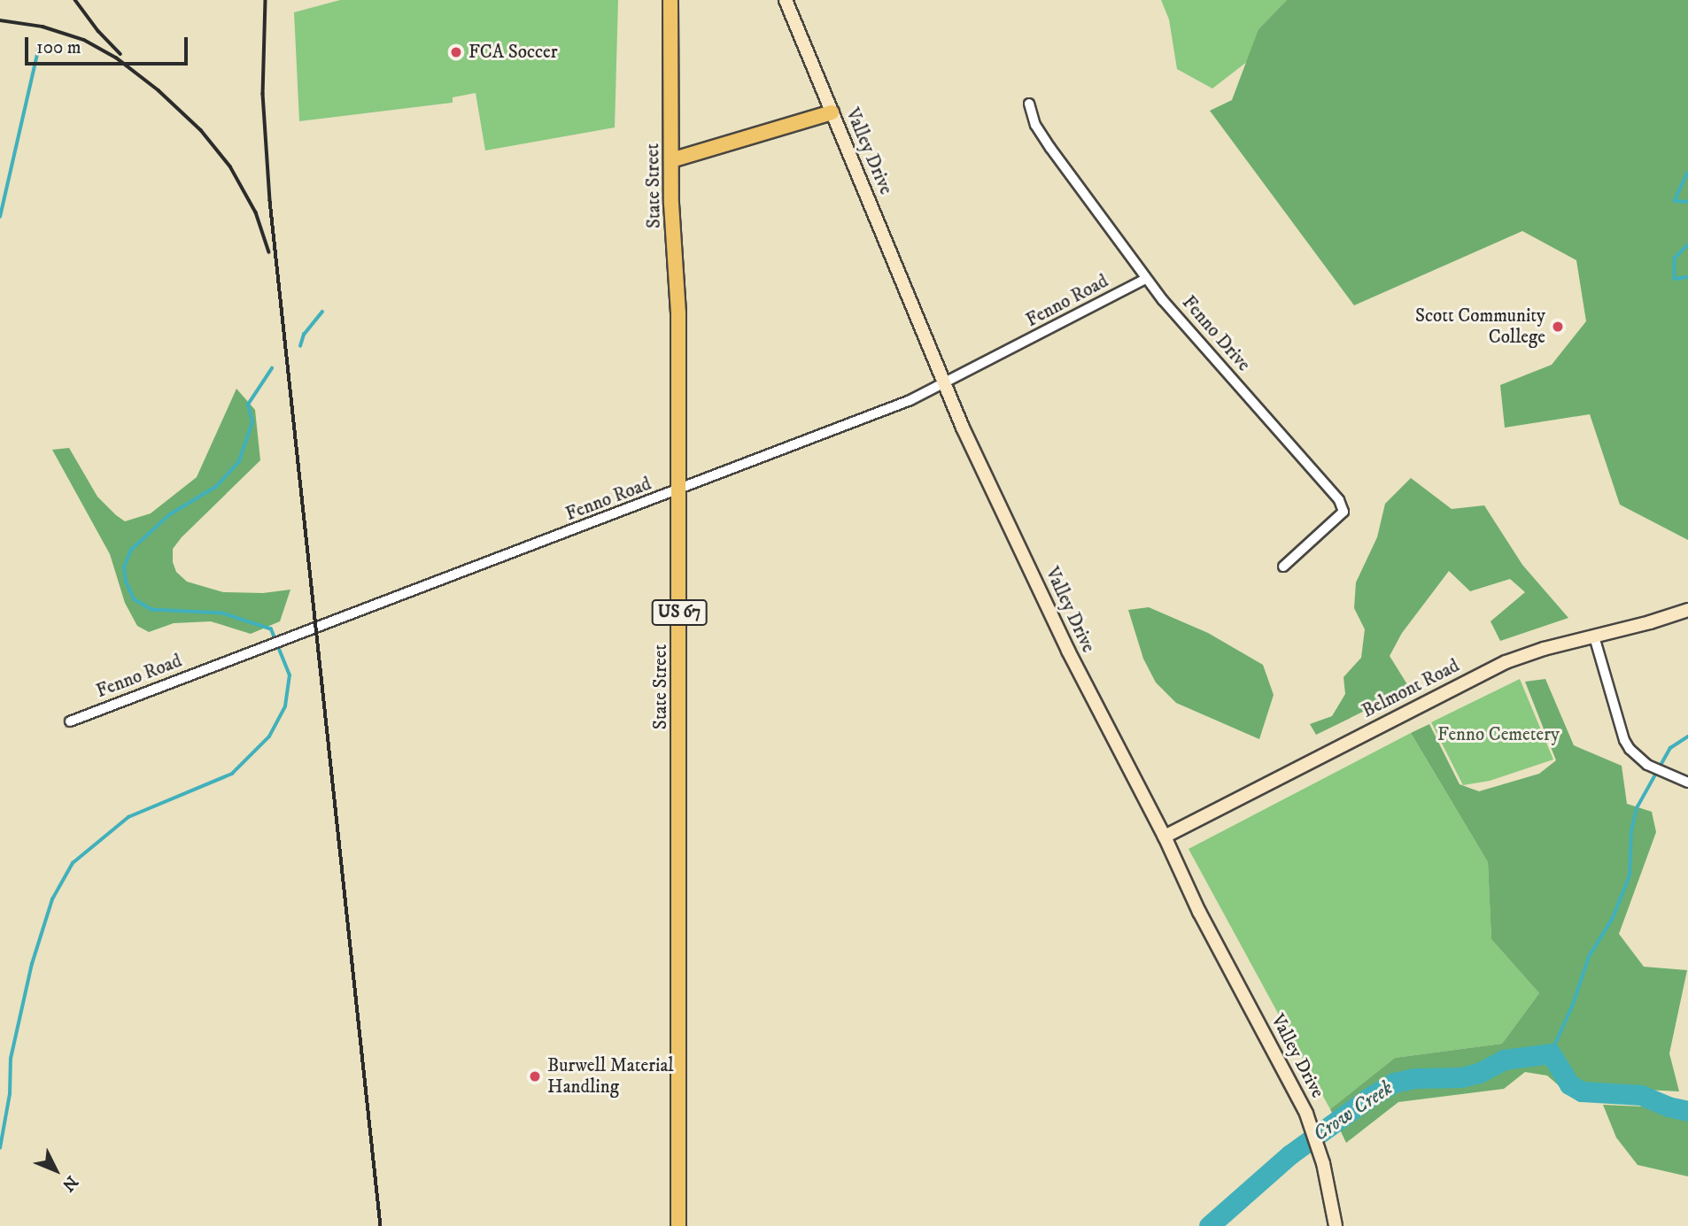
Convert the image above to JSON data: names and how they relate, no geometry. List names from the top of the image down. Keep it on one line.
{"streets":{"main road":["State Street","US 67"],"street":["Valley Drive","Fenno Road","Fenno Drive","Belmont Road"]},"crossings":[["Valley Drive","Fenno Road"],["Valley Drive","Belmont Road"],["State Street","Fenno Road"],["Fenno Road","Fenno Drive"]],"water":["Crow Creek"],"parks":["Fenno Cemetery"],"places":["FCA Soccer","Scott Community College","Burwell Material Handling"],"scale_bar":"100 m","north":"bottom right"}
